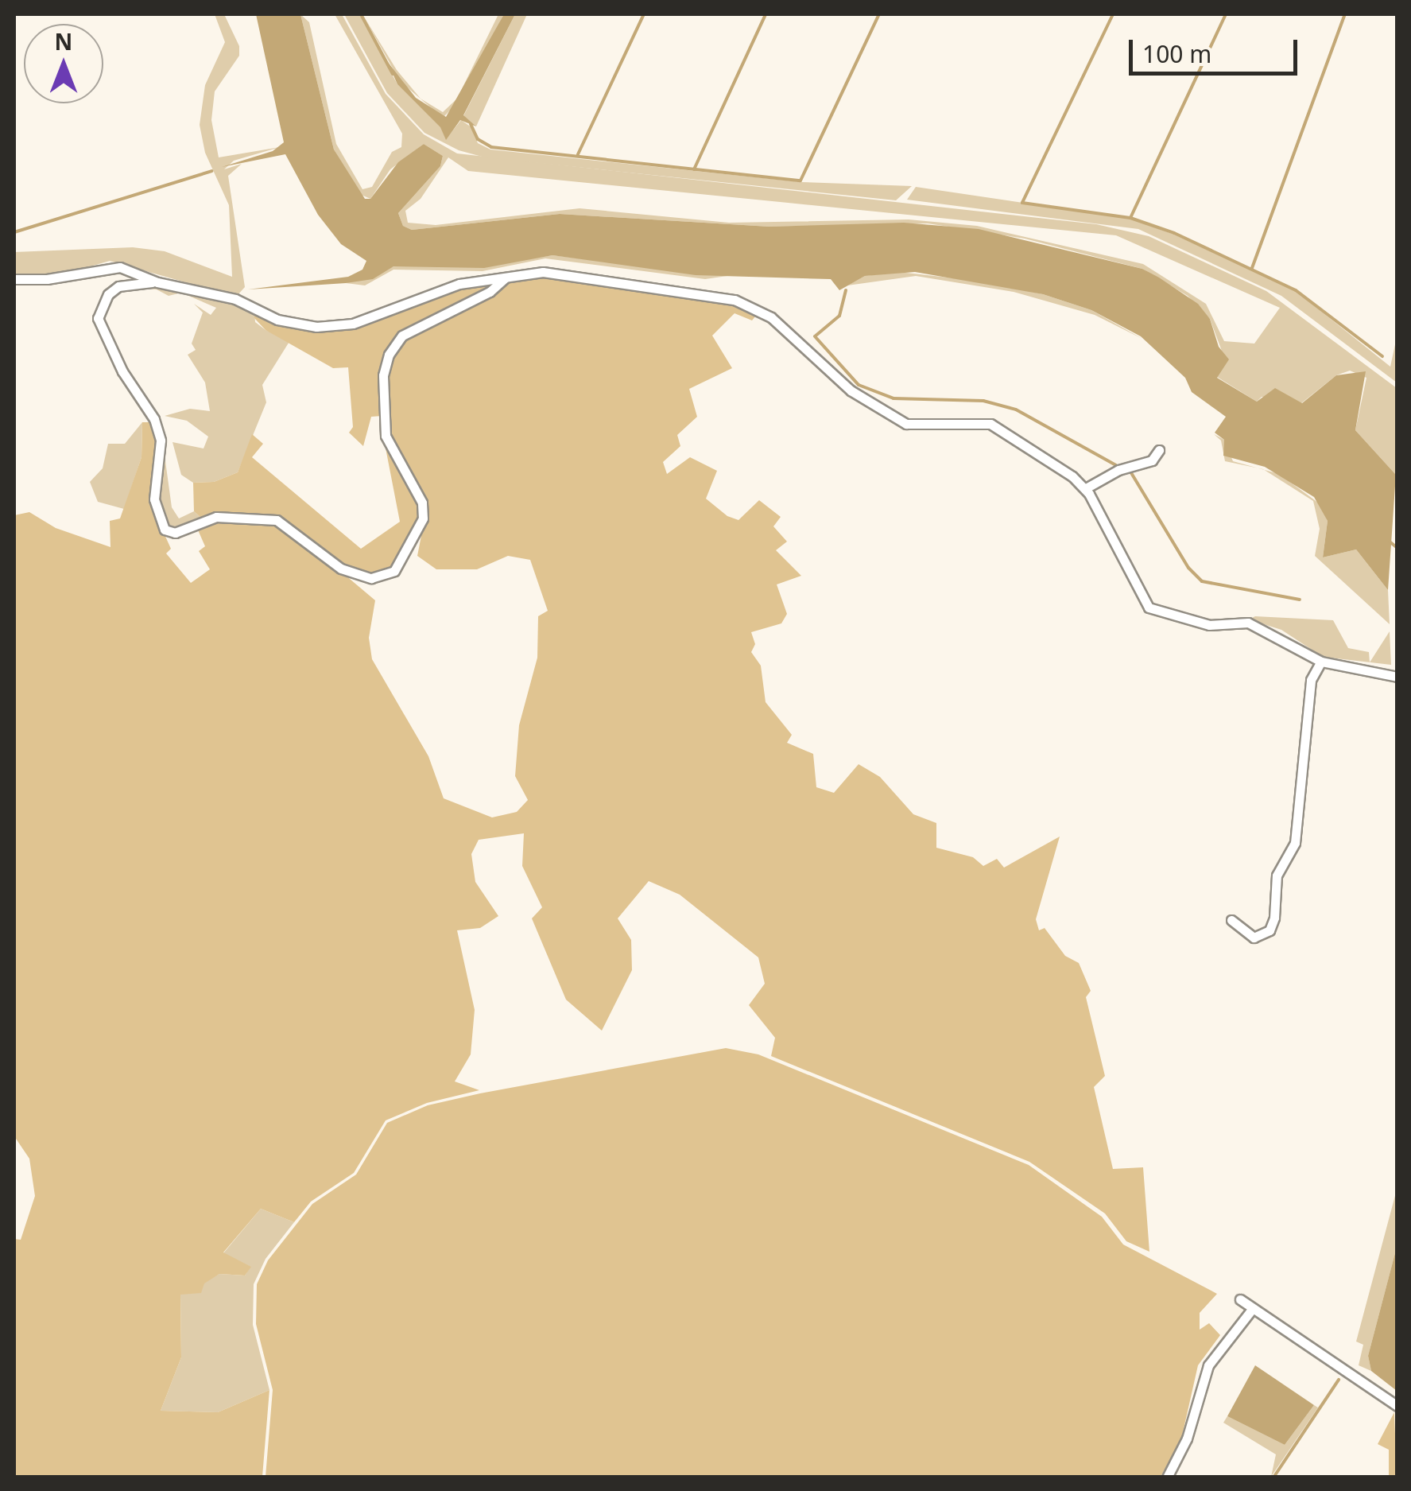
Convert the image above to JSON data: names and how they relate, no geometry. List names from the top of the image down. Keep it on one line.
{"scale_bar":"100 m","north":"top"}
